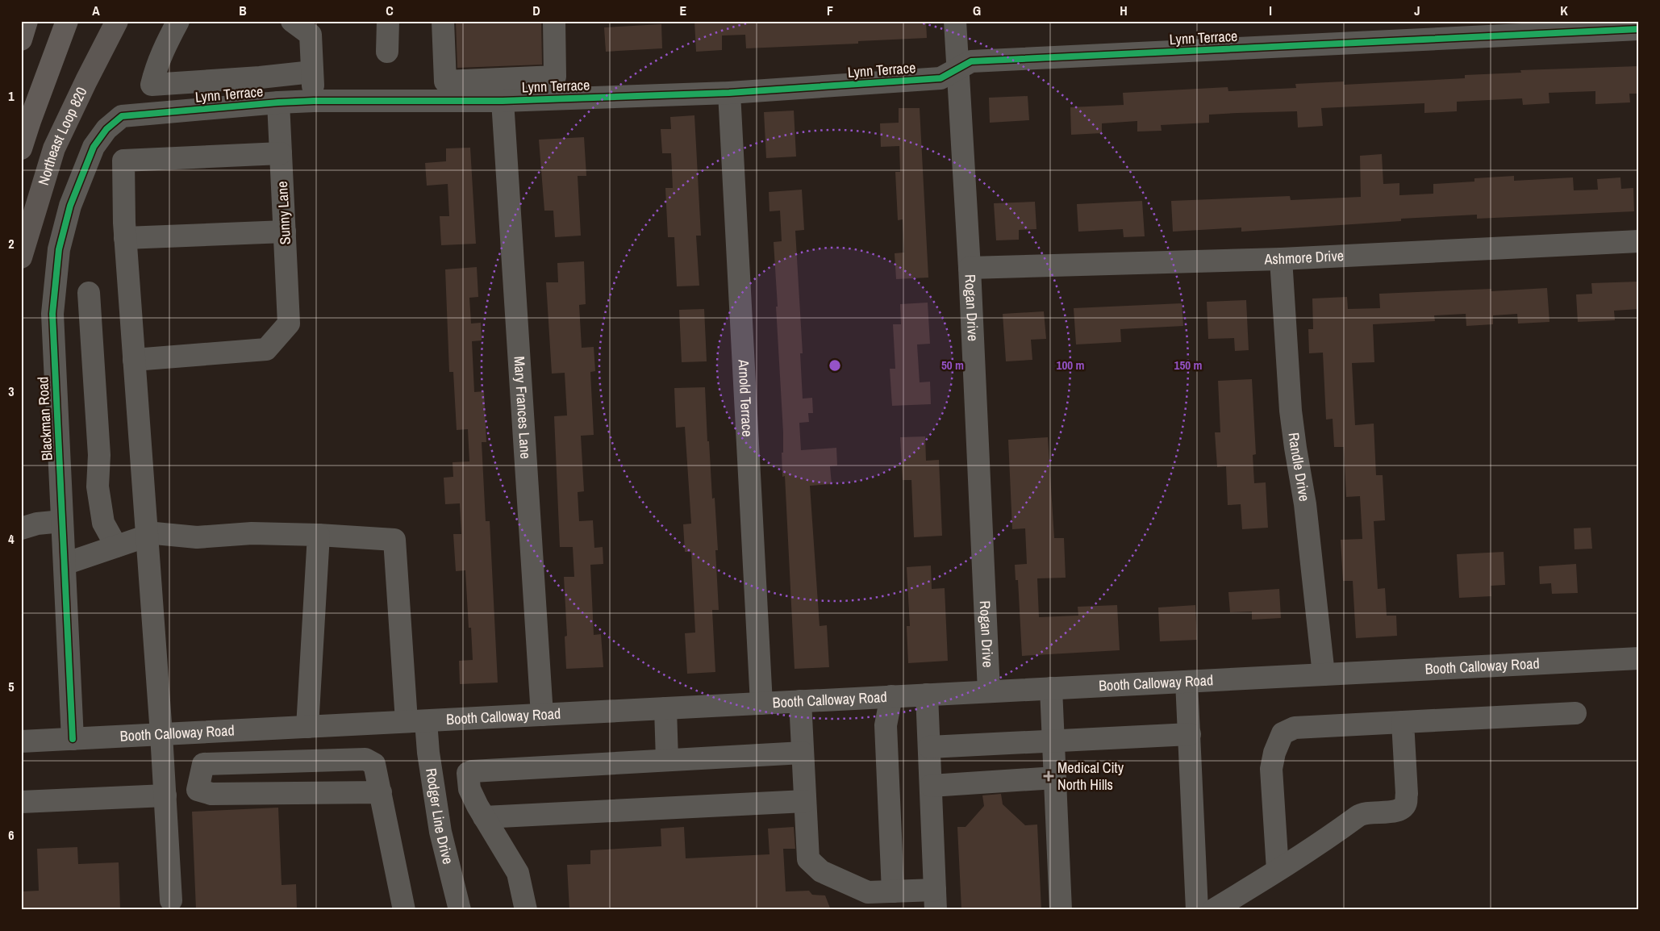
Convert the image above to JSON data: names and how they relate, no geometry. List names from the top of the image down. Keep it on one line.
{"streets":{"main road":["Northeast Loop 820"],"street":["Lynn Terrace","Sunny Lane","Ashmore Drive","Rogan Drive","Arnold Terrace","Mary Frances Lane","Blackman Road","Randle Drive","Booth Calloway Road","Rodger Line Drive"]},"crossings":[["Lynn Terrace","Sunny Lane"],["Lynn Terrace","Rogan Drive"],["Lynn Terrace","Arnold Terrace"],["Lynn Terrace","Mary Frances Lane"],["Lynn Terrace","Blackman Road"],["Ashmore Drive","Rogan Drive"],["Ashmore Drive","Randle Drive"],["Rogan Drive","Booth Calloway Road"],["Arnold Terrace","Booth Calloway Road"],["Mary Frances Lane","Booth Calloway Road"],["Blackman Road","Booth Calloway Road"],["Randle Drive","Booth Calloway Road"],["Booth Calloway Road","Rodger Line Drive"]],"places":{"health":["Medical City North Hills"]},"grid":{"columns":["A","B","C","D","E","F","G","H","I","J","K"],"rows":["1","2","3","4","5","6"]},"rings":["50 m","100 m","150 m"]}
